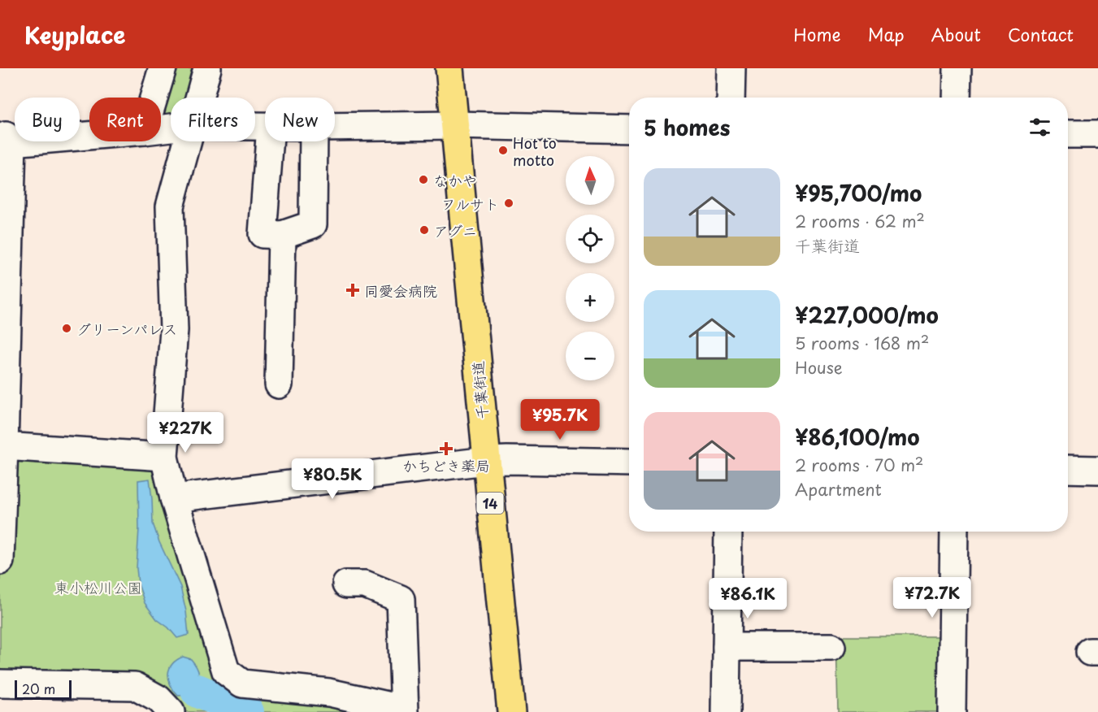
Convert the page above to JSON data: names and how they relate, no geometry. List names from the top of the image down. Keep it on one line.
{"streets":{"highway":["千葉街道","14"]},"parks":["東小松川公園"],"places":{"other":["Hot to motto","なかや","フルサト","アグニ","グリーンパレス"],"health":["同愛会病院","かちどき薬局"]},"scale_bar":"20 m","north":"top","page":{"header":"Keyplace","nav":["Home","Map","About","Contact"],"chip":["Buy","Rent","Filters","New"],"heading":"5 homes","map_buttons":["+","−"],"list":[{"name":"¥95,700/mo","note":"2 rooms · 62 m² · 千葉街道"},{"name":"¥227,000/mo","note":"5 rooms · 168 m² · House"},{"name":"¥86,100/mo","note":"2 rooms · 70 m² · Apartment"}],"price":["¥95.7K","¥227K","¥80.5K","¥72.7K","¥86.1K"],"scale":"20 m"}}
